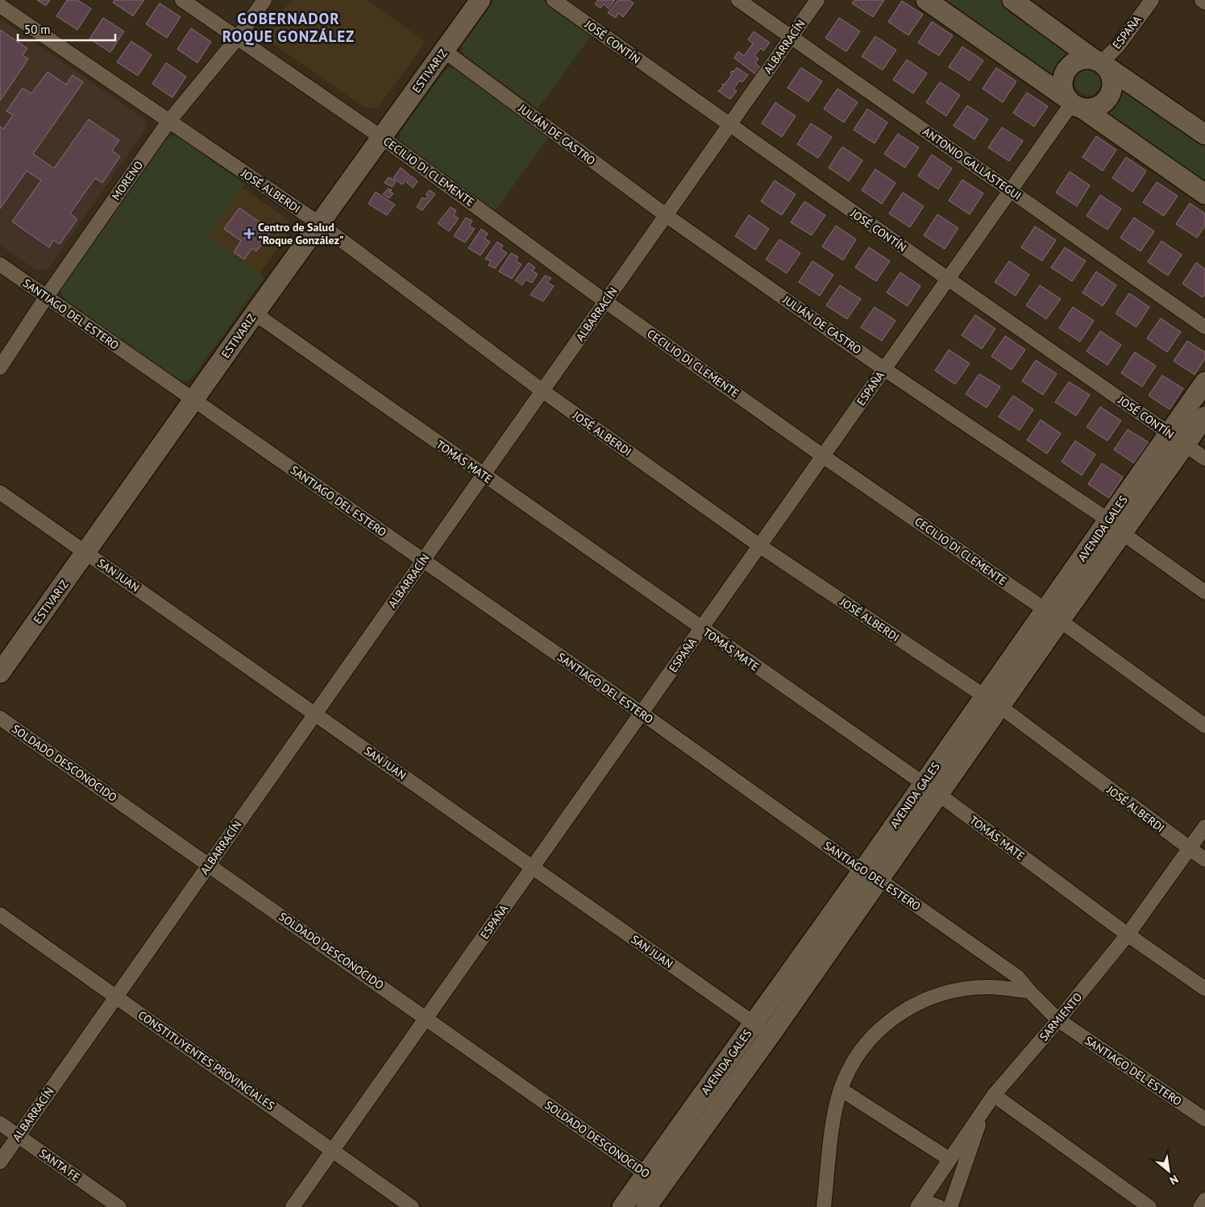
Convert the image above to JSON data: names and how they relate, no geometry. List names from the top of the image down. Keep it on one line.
{"streets":{"street":["ESPAÑA","JOSÉ CONTÍN","ALBARRACÍN","ESTIVARIZ","JULIÁN DE CASTRO","ANTONIO GALLASTEGUI","CECILIO DI CLEMENTE","MORENO","JOSÉ ALBERDI","SANTIAGO DEL ESTERO","TOMÁS MATE","AVENIDA GALES","SAN JUAN","SOLDADO DESCONOCIDO","SARMIENTO","CONSTITUYENTES PROVINCIALES","SANTA FE"]},"crossings":[["ESPAÑA","JOSÉ CONTÍN"],["ESPAÑA","JULIÁN DE CASTRO"],["ESPAÑA","ANTONIO GALLASTEGUI"],["ESPAÑA","CECILIO DI CLEMENTE"],["ESPAÑA","JOSÉ ALBERDI"],["ESPAÑA","SANTIAGO DEL ESTERO"],["ESPAÑA","TOMÁS MATE"],["ESPAÑA","SAN JUAN"],["ESPAÑA","SOLDADO DESCONOCIDO"],["ESPAÑA","CONSTITUYENTES PROVINCIALES"],["JOSÉ CONTÍN","ALBARRACÍN"],["JOSÉ CONTÍN","AVENIDA GALES"],["ALBARRACÍN","JULIÁN DE CASTRO"],["ALBARRACÍN","ANTONIO GALLASTEGUI"],["ALBARRACÍN","CECILIO DI CLEMENTE"],["ALBARRACÍN","JOSÉ ALBERDI"],["ALBARRACÍN","SANTIAGO DEL ESTERO"],["ALBARRACÍN","TOMÁS MATE"],["ALBARRACÍN","SAN JUAN"],["ALBARRACÍN","SOLDADO DESCONOCIDO"],["ALBARRACÍN","CONSTITUYENTES PROVINCIALES"],["ALBARRACÍN","SANTA FE"],["ESTIVARIZ","JULIÁN DE CASTRO"],["ESTIVARIZ","CECILIO DI CLEMENTE"],["ESTIVARIZ","JOSÉ ALBERDI"],["ESTIVARIZ","SANTIAGO DEL ESTERO"],["ESTIVARIZ","TOMÁS MATE"],["ESTIVARIZ","SAN JUAN"],["JULIÁN DE CASTRO","AVENIDA GALES"],["CECILIO DI CLEMENTE","MORENO"],["CECILIO DI CLEMENTE","AVENIDA GALES"],["MORENO","JOSÉ ALBERDI"],["MORENO","SANTIAGO DEL ESTERO"],["JOSÉ ALBERDI","AVENIDA GALES"],["JOSÉ ALBERDI","SARMIENTO"],["SANTIAGO DEL ESTERO","AVENIDA GALES"],["SANTIAGO DEL ESTERO","SARMIENTO"],["TOMÁS MATE","AVENIDA GALES"],["TOMÁS MATE","SARMIENTO"],["AVENIDA GALES","SAN JUAN"],["AVENIDA GALES","SOLDADO DESCONOCIDO"]],"districts":["GOBERNADOR ROQUE GONZÁLEZ"],"places":{"health":["Centro de Salud \"Roque González\""]},"scale_bar":"50 m","north":"bottom right"}
